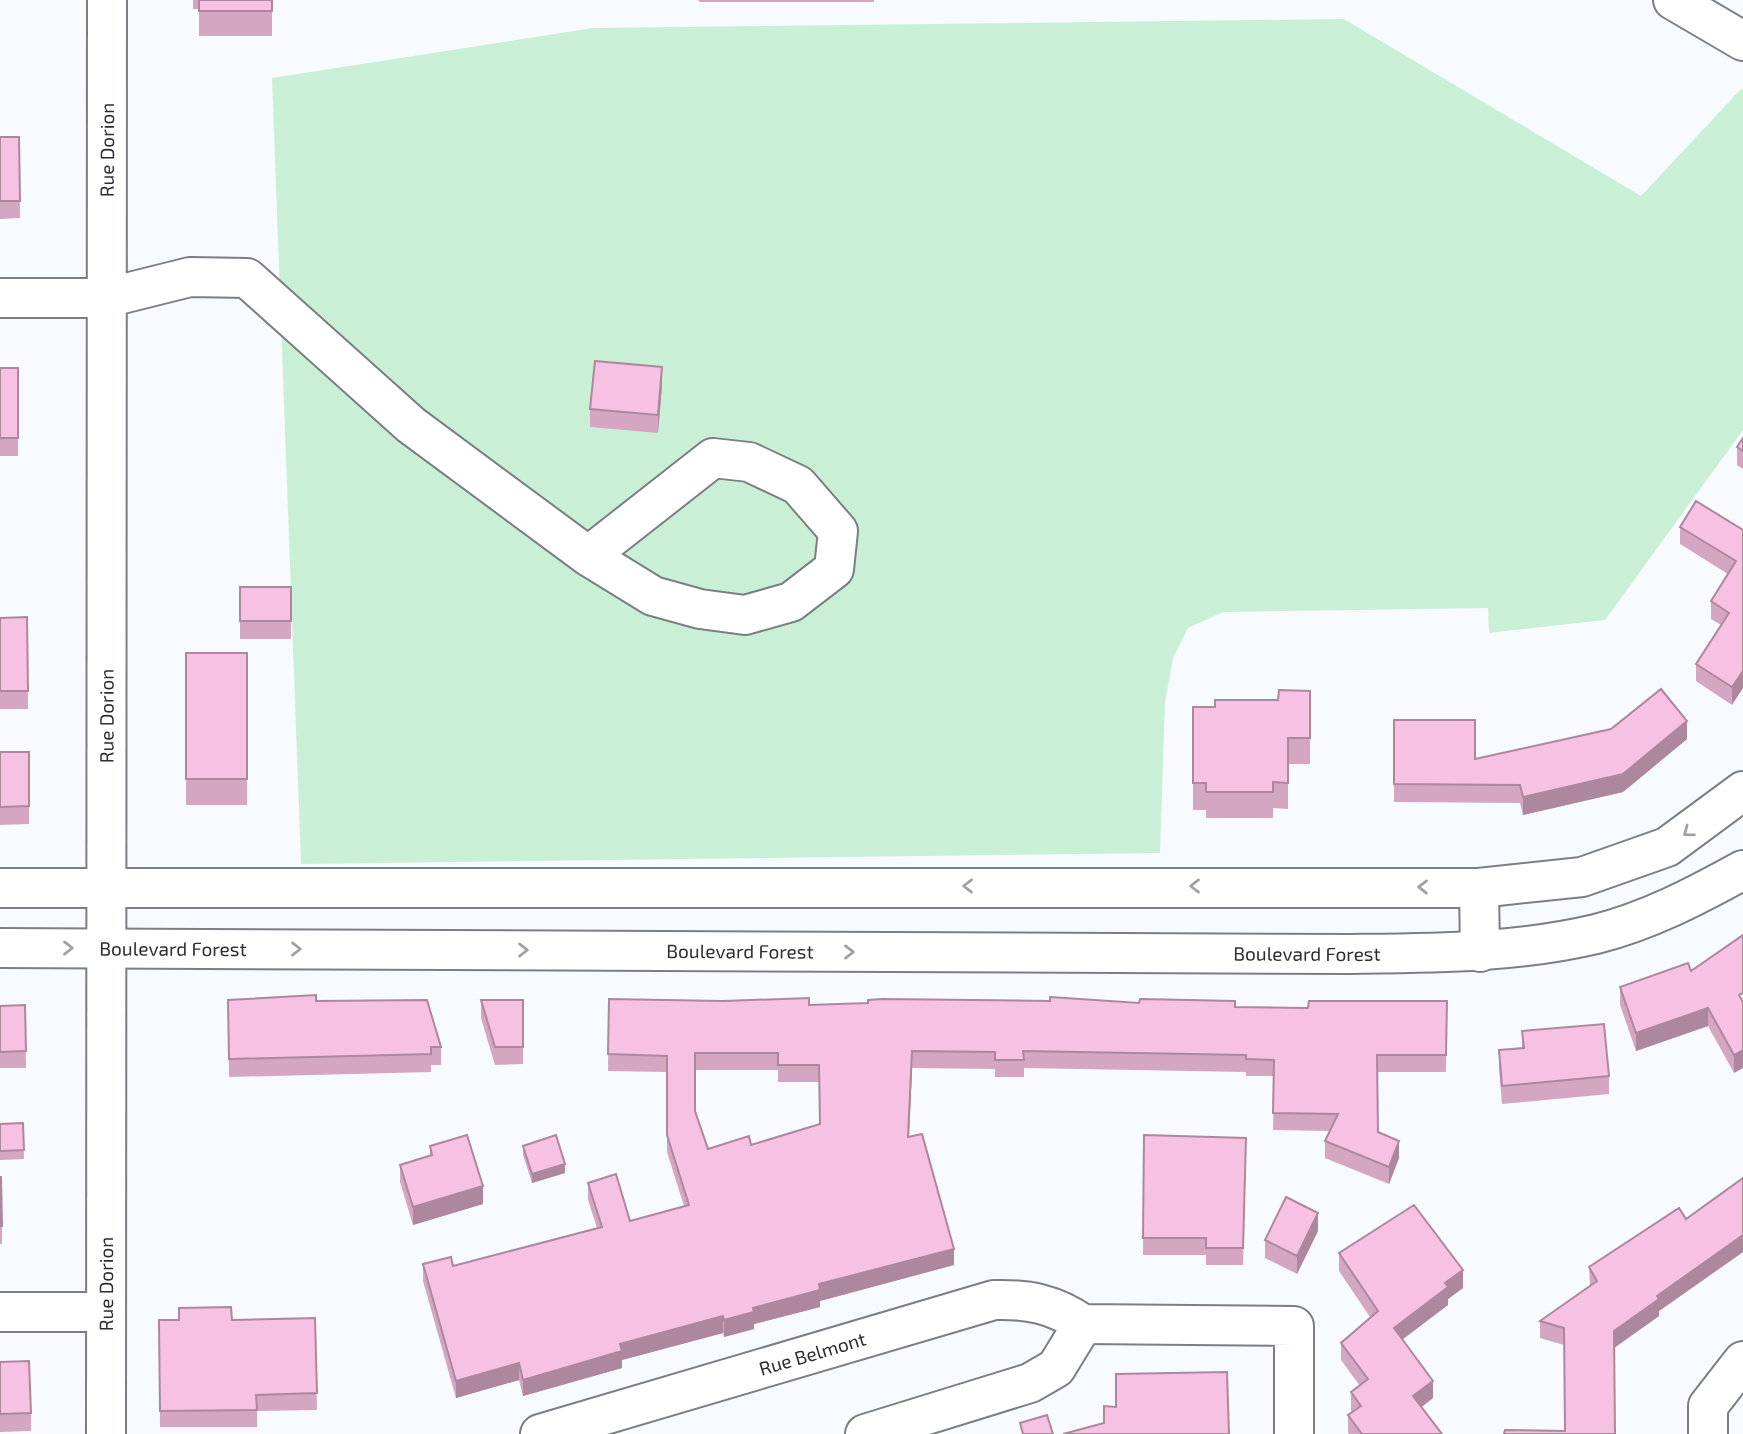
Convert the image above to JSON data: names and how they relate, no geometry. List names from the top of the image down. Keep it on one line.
{"streets":{"street":["Rue Dorion","Boulevard Forest","Rue Belmont"]},"crossings":[["Rue Dorion","Boulevard Forest"]]}
